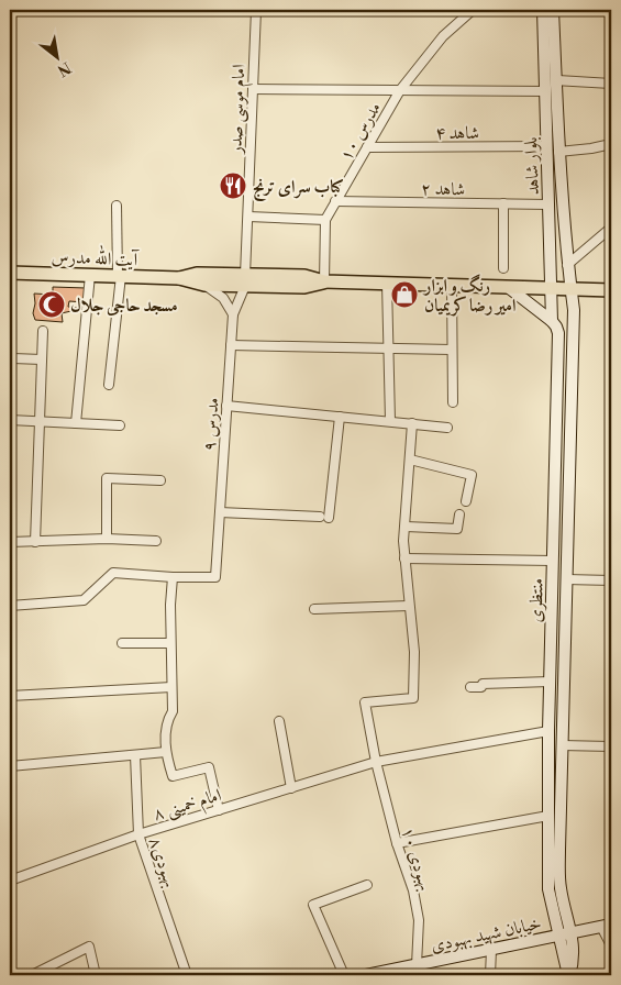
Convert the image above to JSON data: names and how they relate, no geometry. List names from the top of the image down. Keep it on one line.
{"streets":{"main road":["آیت الله مدرس"],"street":["امام موسی صدر","مدرس ۱۰","شاهد ۴","بلوار شاهد","شاهد ۲","مدرس ۹","منتظری","امام خمینی ۸","بهبودی ۱۰","بهبودی۸","خیابان شهید بهبودی"]},"crossings":[["امام موسی صدر","آیت الله مدرس"],["امام موسی صدر","مدرس ۹"],["مدرس ۱۰","شاهد ۴"],["مدرس ۱۰","شاهد ۲"],["مدرس ۱۰","آیت الله مدرس"],["شاهد ۴","بلوار شاهد"],["بلوار شاهد","شاهد ۲"],["بلوار شاهد","آیت الله مدرس"],["بلوار شاهد","منتظری"],["آیت الله مدرس","منتظری"],["منتظری","امام خمینی ۸"],["منتظری","خیابان شهید بهبودی"],["امام خمینی ۸","بهبودی ۱۰"],["امام خمینی ۸","بهبودی۸"],["بهبودی ۱۰","خیابان شهید بهبودی"]],"places":{"restaurant":["کباب سرای ترنج"],"shop":["رنگ و ابزار امیر رضا کریمیان"],"mosque":["مسجد حاجی جلال"]},"north":"bottom right"}
